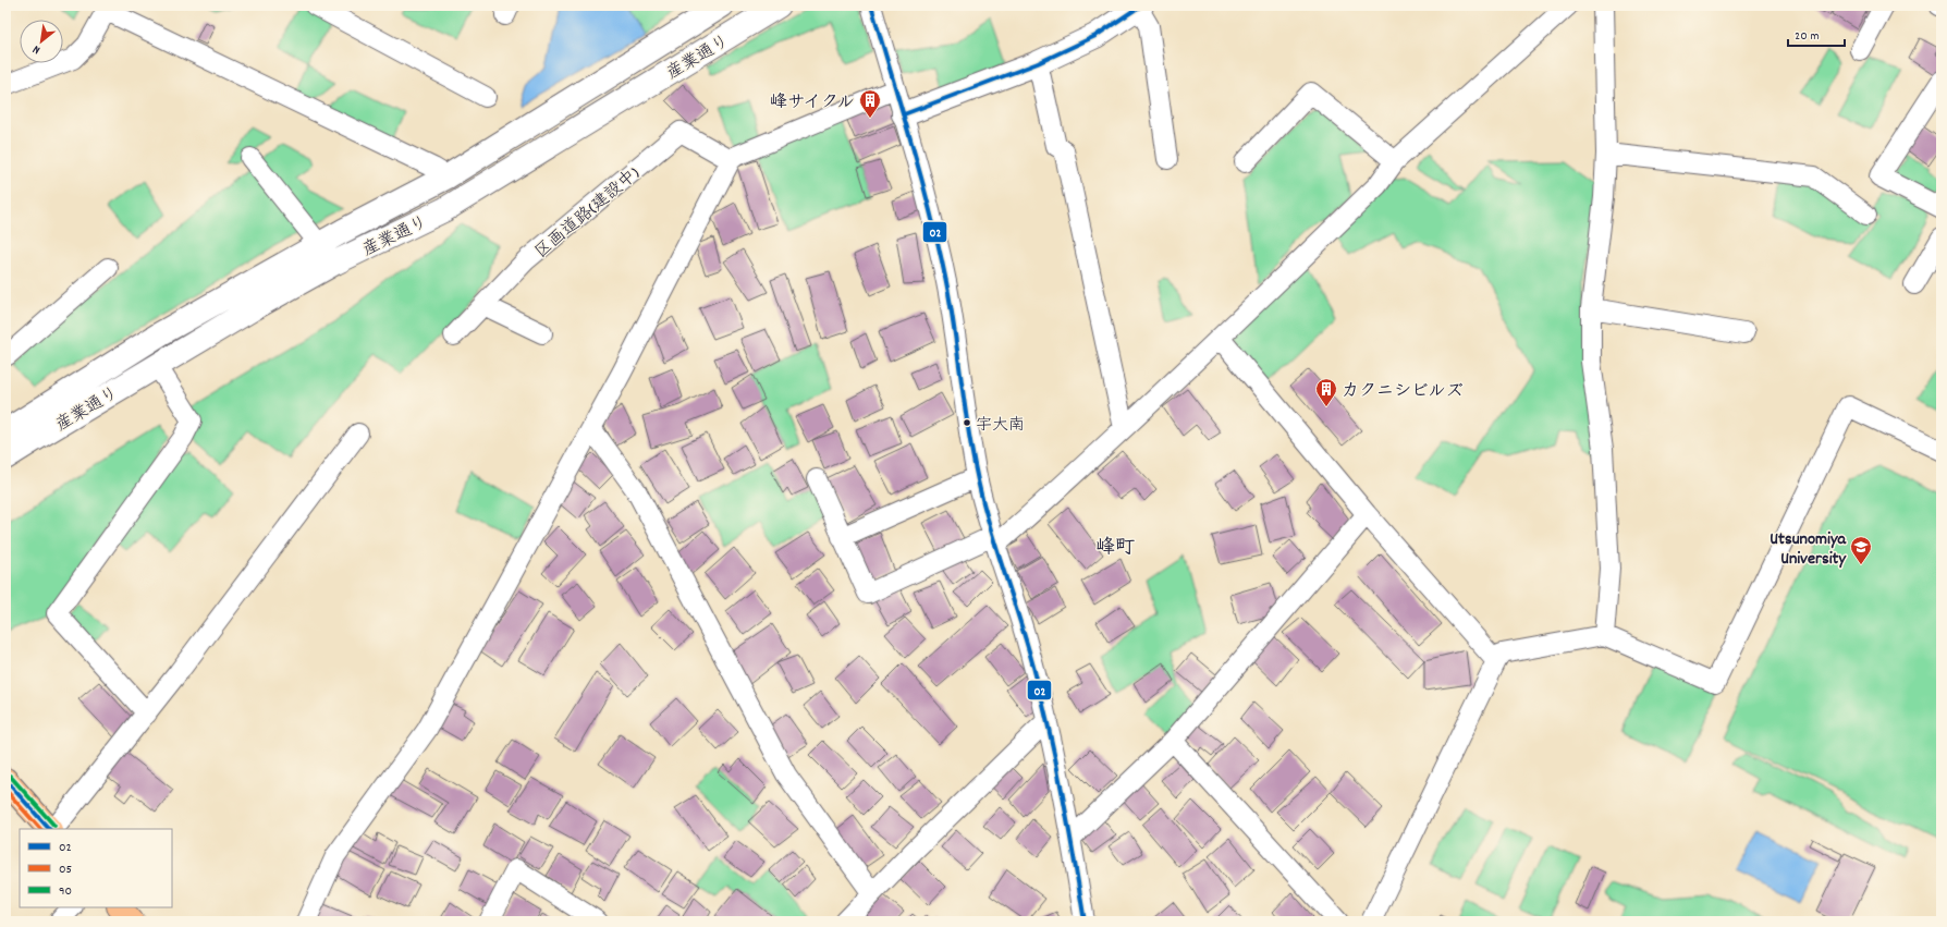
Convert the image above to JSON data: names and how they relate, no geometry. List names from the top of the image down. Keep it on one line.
{"streets":{"street":["産業通り","区画道路(建設中)"]},"districts":["峰町"],"places":{"building":["峰サイクル","カクニシビルズ"],"other":["宇大南"],"school or university":["Utsunomiya University"]},"lines":["transit line 02","transit line 90","transit line 05"],"legend":["02","05","90"],"scale_bar":"20 m","north":"bottom left"}
